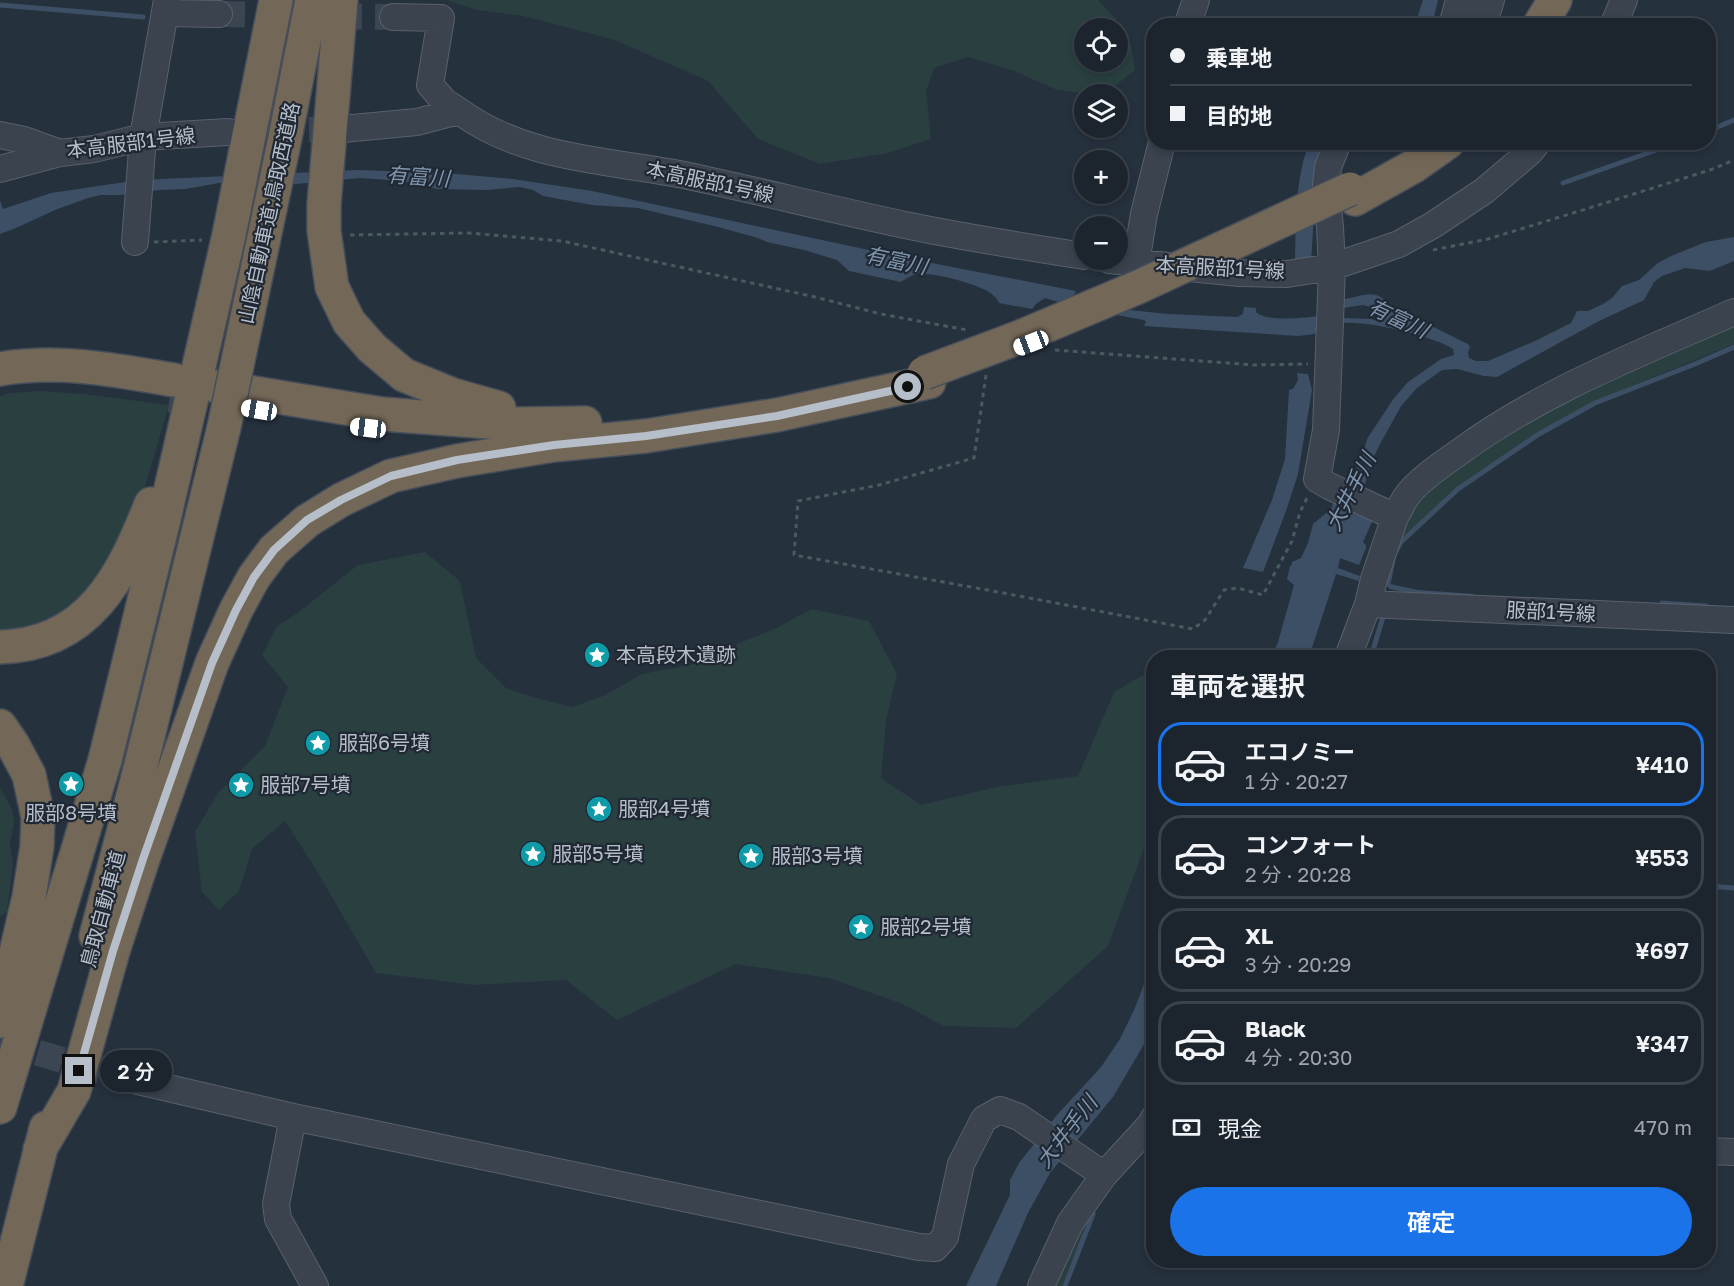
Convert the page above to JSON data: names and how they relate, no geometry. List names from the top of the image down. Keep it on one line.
{"streets":{"highway":["山陰自動車道;鳥取西道路","鳥取自動車道"],"street":["本高服部1号線","服部1号線"]},"crossings":[["本高服部1号線","山陰自動車道;鳥取西道路"],["山陰自動車道;鳥取西道路","鳥取自動車道"]],"water":["有富川","大井手川"],"places":{"place":["本高段木遺跡","服部6号墳","服部8号墳","服部7号墳","服部4号墳","服部5号墳","服部3号墳","服部2号墳"]},"page":{"map_buttons":["+","−"],"banner":["乗車地","目的地"],"heading":"車両を選択","list":[{"name":"エコノミー","note":"1 分 · 20:27","value":"¥410"},{"name":"コンフォート","note":"2 分 · 20:28","value":"¥553"},{"name":"XL","note":"3 分 · 20:29","value":"¥697"},{"name":"Black","note":"4 分 · 20:30","value":"¥347"}],"bubble":"2 分","pay":["現金","470 m"],"buttons":"確定"}}
